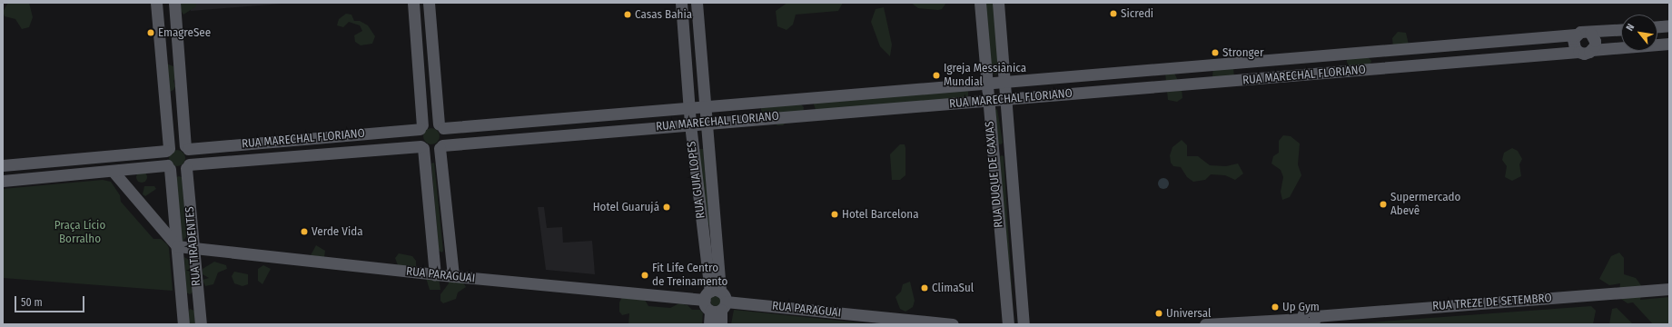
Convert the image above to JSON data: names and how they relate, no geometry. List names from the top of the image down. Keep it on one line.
{"streets":{"main road":["RUA MARECHAL FLORIANO","RUA DUQUE DE CAXIAS","RUA GUIA LOPES","RUA TIRADENTES","RUA PARAGUAI","RUA TREZE DE SETEMBRO"]},"crossings":[["RUA MARECHAL FLORIANO","RUA DUQUE DE CAXIAS"],["RUA MARECHAL FLORIANO","RUA GUIA LOPES"],["RUA MARECHAL FLORIANO","RUA TIRADENTES"],["RUA GUIA LOPES","RUA PARAGUAI"],["RUA TIRADENTES","RUA PARAGUAI"]],"parks":["Praça Lício Borralho"],"places":["Sicredi","Casas Bahia","EmagreSee","Stronger","Igreja Messiânica Mundial","Supermercado Abevê","Hotel Guarujá","Hotel Barcelona","Verde Vida","Fit Life Centro de Treinamento","ClimaSul","Up Gym","Universal"],"scale_bar":"50 m","north":"top left"}
